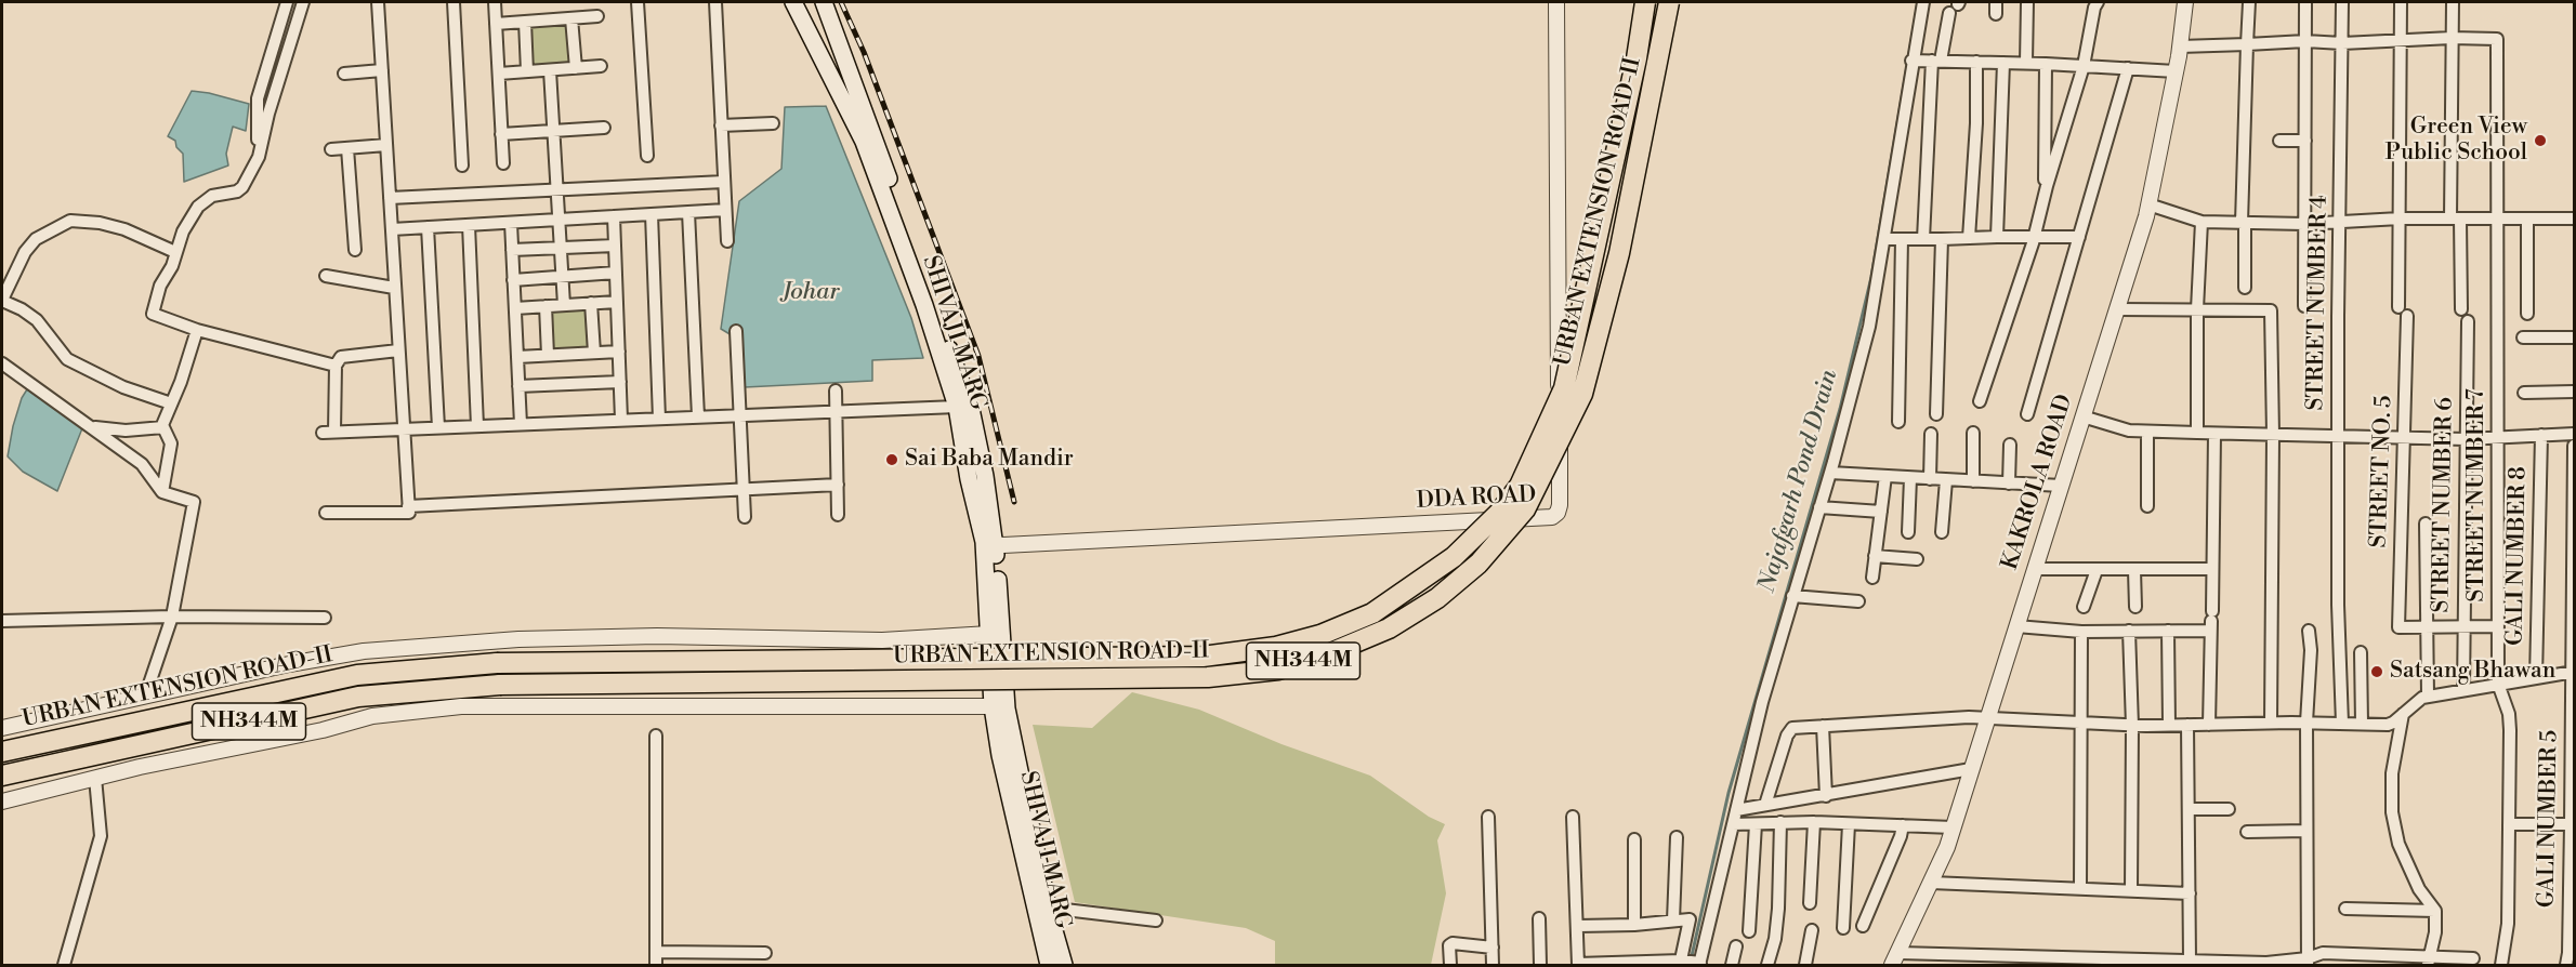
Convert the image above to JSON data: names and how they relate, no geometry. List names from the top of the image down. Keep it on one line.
{"streets":{"highway":["URBAN EXTENSION ROAD-II","NH344M"],"main road":["SHIVAJI MARG"],"street":["STREET NUMBER 4","STREET NO. 5","KAKROLA ROAD","STREET NUMBER 7","DDA ROAD","STREET NUMBER 6","GALI NUMBER 8","GALI NUMBER 5"]},"crossings":[["SHIVAJI MARG","DDA ROAD"]],"water":["Johar","Najafgarh Pond Drain"],"places":["Green View Public School","Sai Baba Mandir","Satsang Bhawan"]}
